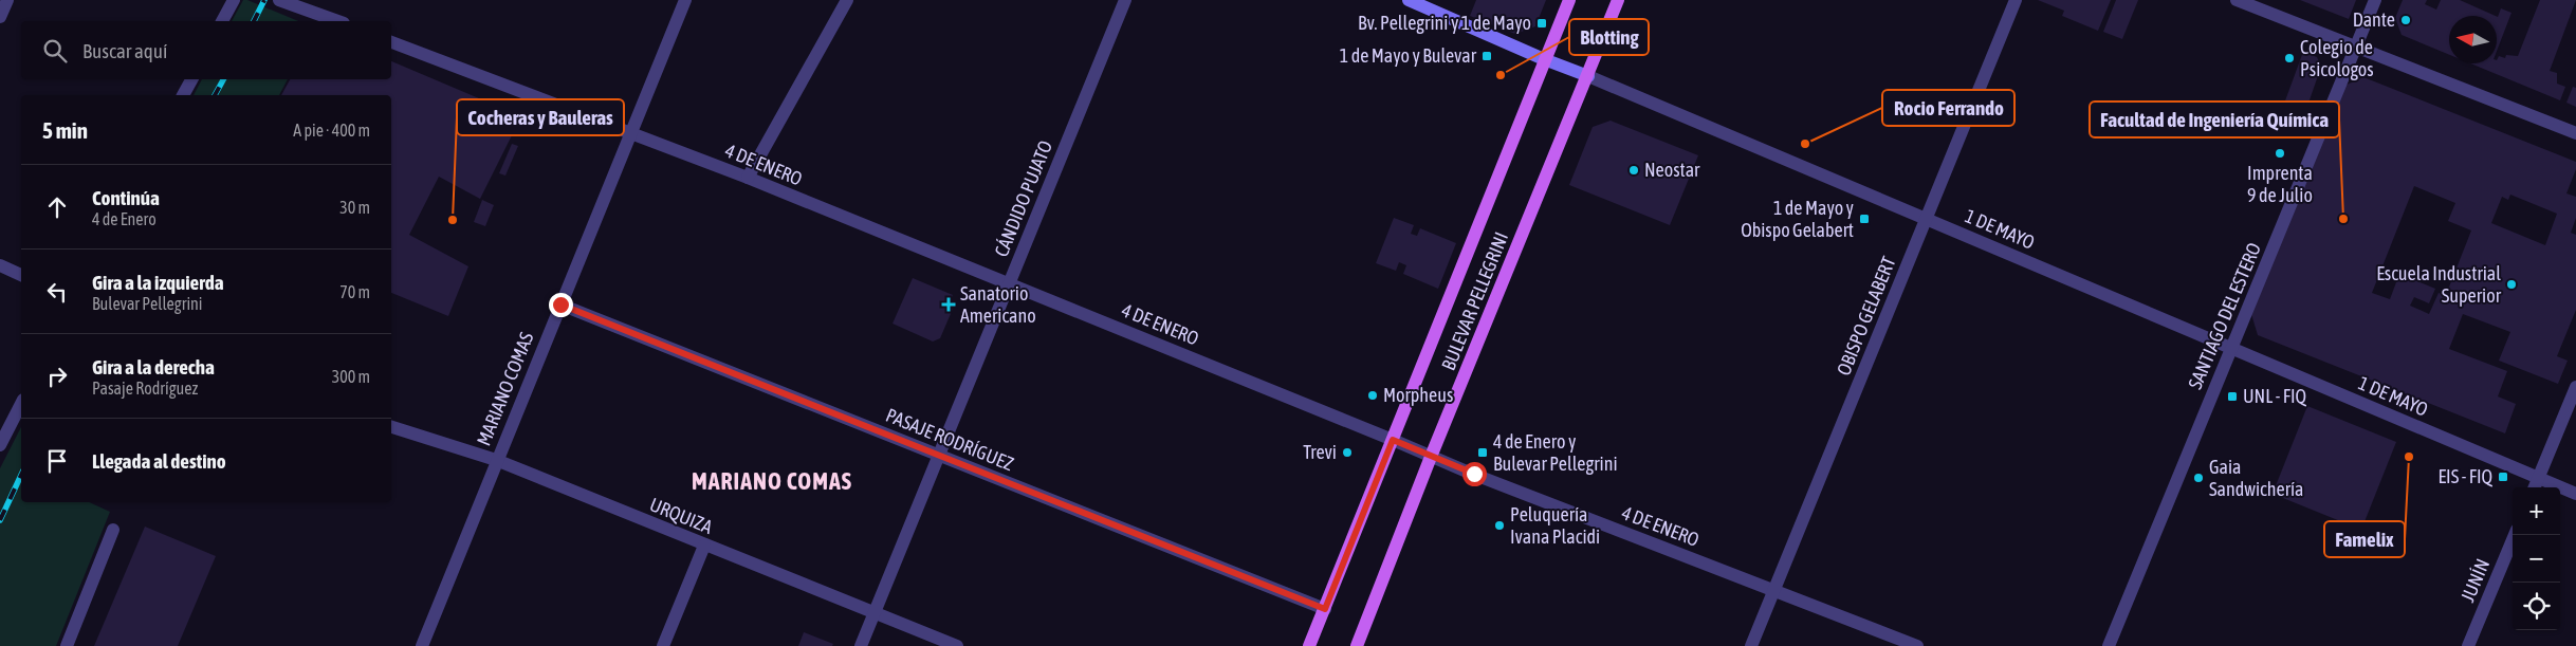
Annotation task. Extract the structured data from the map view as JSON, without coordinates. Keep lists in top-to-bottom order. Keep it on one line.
{"streets":{"main road":["1 DE MAYO","BULEVAR PELLEGRINI"],"street":["4 DE ENERO","CÁNDIDO PUJATO","OBISPO GELABERT","SANTIAGO DEL ESTERO","MARIANO COMAS","PASAJE RODRÍGUEZ","URQUIZA","JUNÍN"]},"crossings":[["4 DE ENERO","CÁNDIDO PUJATO"],["4 DE ENERO","BULEVAR PELLEGRINI"],["4 DE ENERO","OBISPO GELABERT"],["4 DE ENERO","MARIANO COMAS"],["CÁNDIDO PUJATO","PASAJE RODRÍGUEZ"],["CÁNDIDO PUJATO","URQUIZA"],["1 DE MAYO","BULEVAR PELLEGRINI"],["1 DE MAYO","OBISPO GELABERT"],["1 DE MAYO","SANTIAGO DEL ESTERO"],["BULEVAR PELLEGRINI","PASAJE RODRÍGUEZ"],["MARIANO COMAS","PASAJE RODRÍGUEZ"],["MARIANO COMAS","URQUIZA"]],"districts":["MARIANO COMAS"],"places":{"other":["Dante","Colegio de Psicologos","Blotting","Rocio Ferrando","Imprenta 9 de Julio","Neostar","Facultad de Ingeniería Química","Cocheras y Bauleras","Escuela Industrial Superior","Morpheus","Trevi","Famelix","Gaia Sandwichería","Peluquería Ivana Placidi"],"transit":["Bv. Pellegrini y 1 de Mayo","1 de Mayo y Bulevar","1 de Mayo y Obispo Gelabert","UNL - FIQ","4 de Enero y Bulevar Pellegrini","EIS - FIQ"],"health":["Sanatorio Americano"]},"north":"left","page":{"search":"Buscar aquí","heading":["5 min","A pie · 400 m"],"list":[["Continúa","4 de Enero","30 m"],["Gira a la izquierda","Bulevar Pellegrini","70 m"],["Gira a la derecha","Pasaje Rodríguez","300 m"],"Llegada al destino"],"map_buttons":["+","−"]}}
